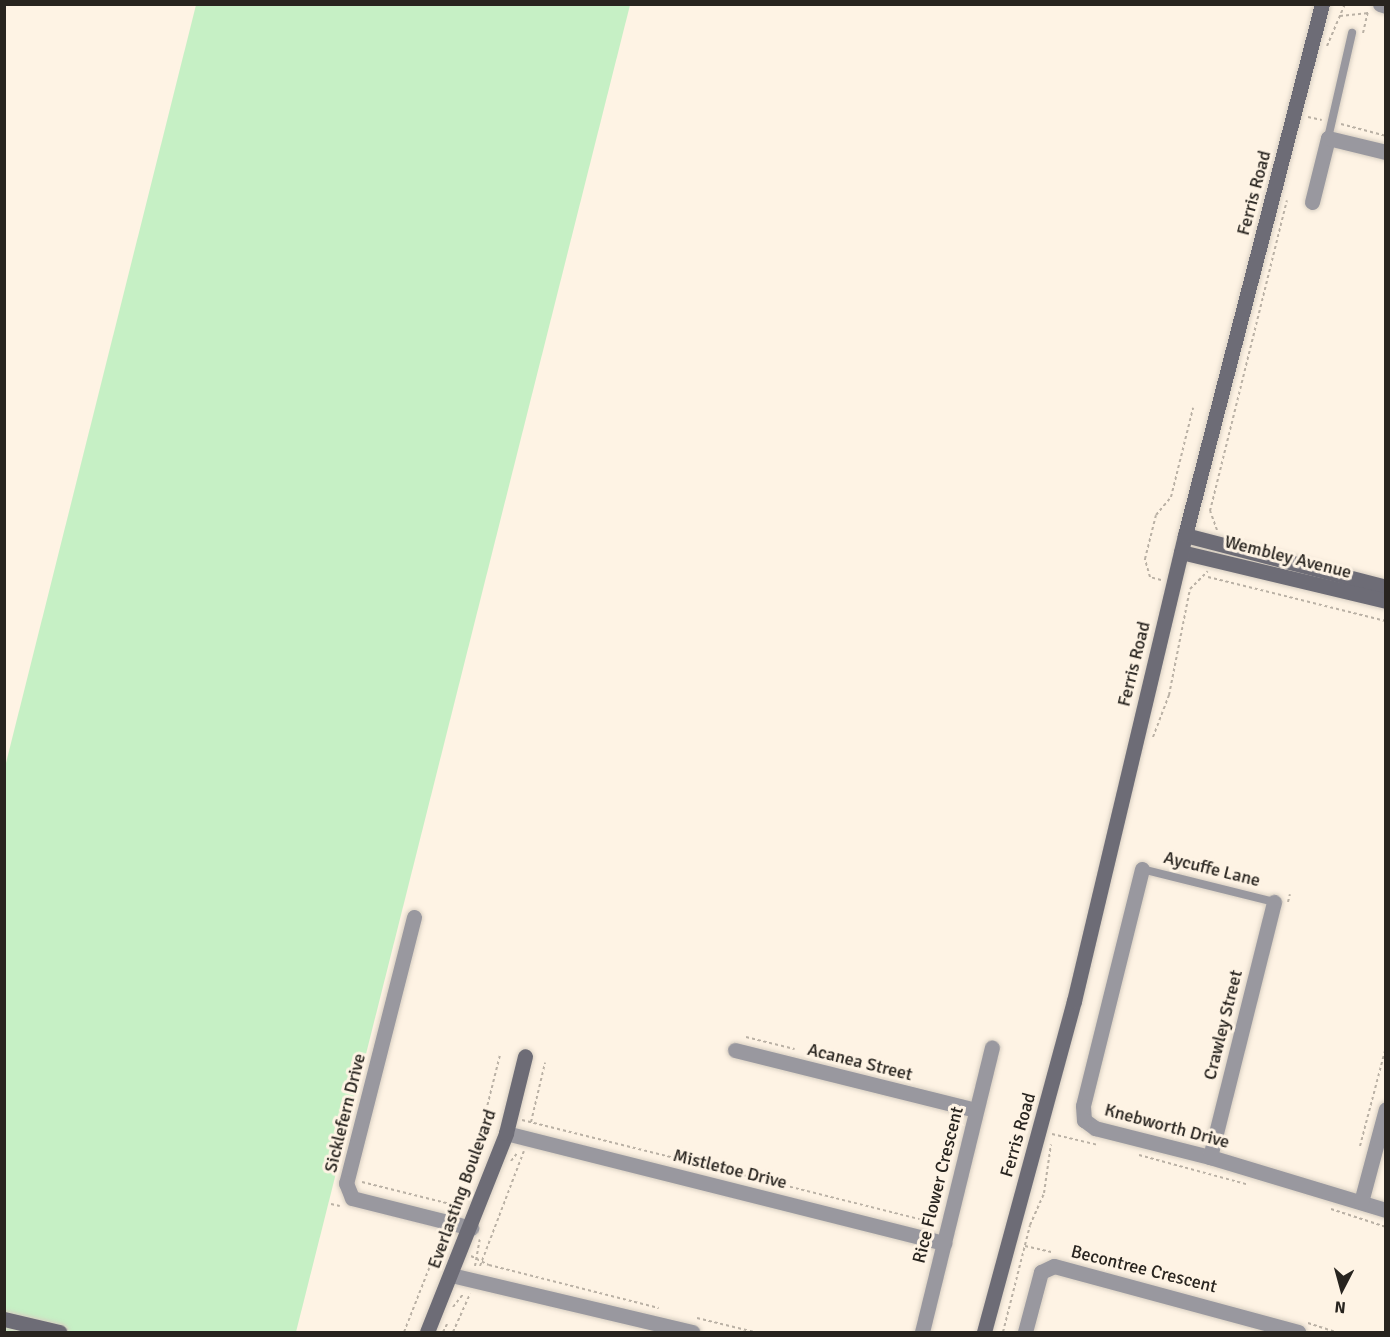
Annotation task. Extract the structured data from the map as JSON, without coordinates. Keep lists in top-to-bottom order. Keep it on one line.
{"streets":{"street":["Ferris Road","Wembley Avenue","Crawley Street","Acanea Street","Sicklefern Drive","Knebworth Drive","Mistletoe Drive","Rice Flower Crescent","Everlasting Boulevard","Becontree Crescent"],"lane":["Aycuffe Lane"]},"crossings":[["Ferris Road","Wembley Avenue"],["Aycuffe Lane","Crawley Street"],["Aycuffe Lane","Knebworth Drive"],["Crawley Street","Knebworth Drive"],["Acanea Street","Rice Flower Crescent"],["Sicklefern Drive","Everlasting Boulevard"],["Mistletoe Drive","Rice Flower Crescent"],["Mistletoe Drive","Everlasting Boulevard"]],"north":"bottom"}
